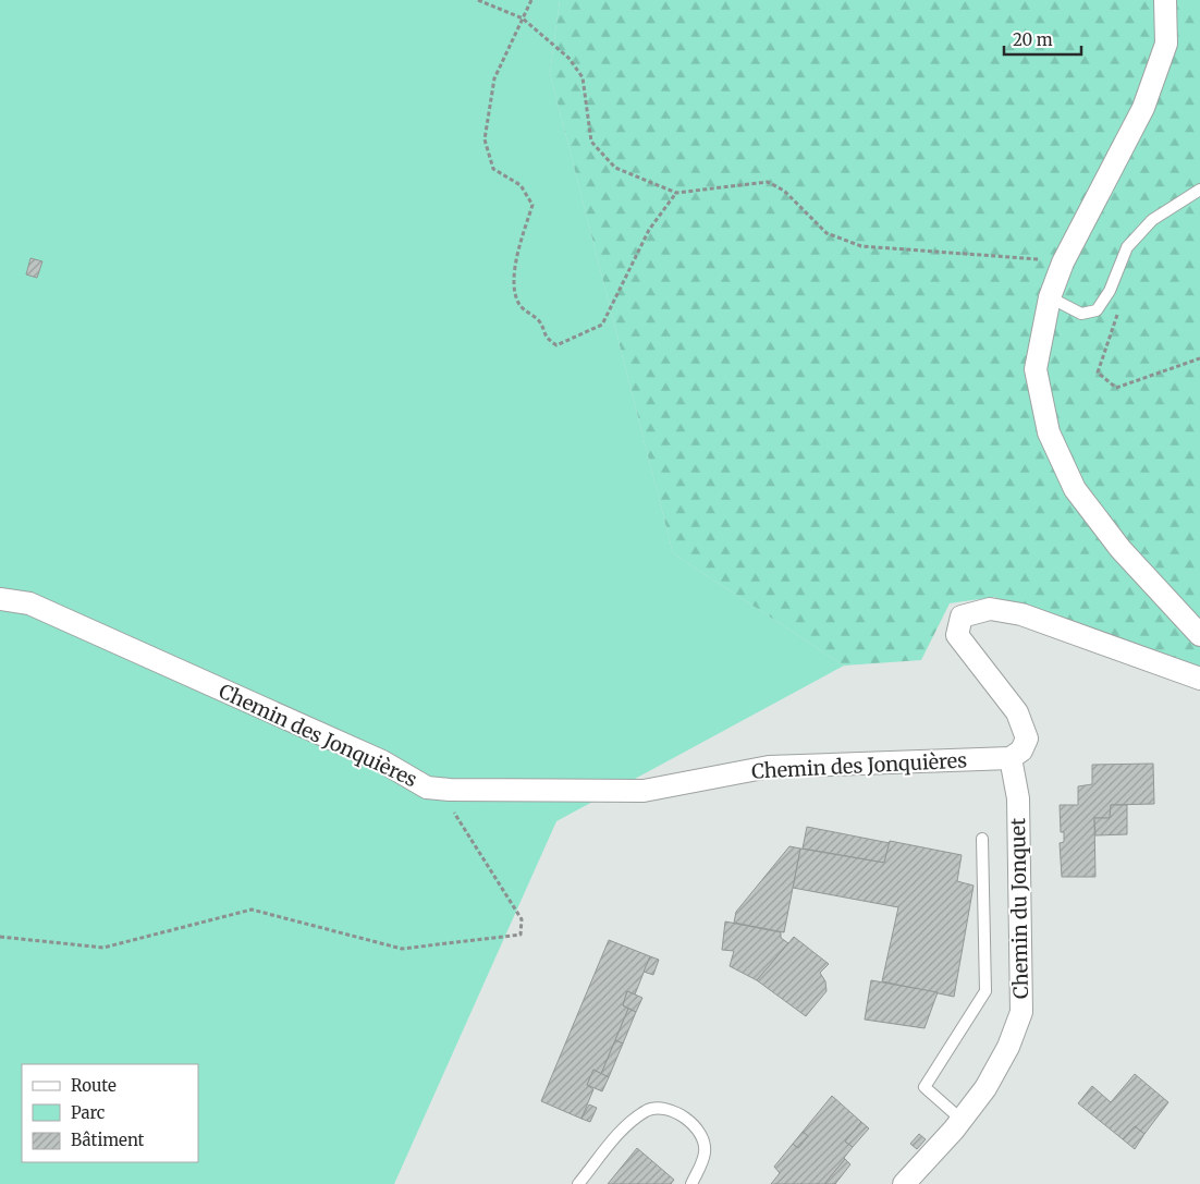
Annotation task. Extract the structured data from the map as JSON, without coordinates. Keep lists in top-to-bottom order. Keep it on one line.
{"streets":{"street":["Chemin des Jonquières","Chemin du Jonquet"]},"crossings":[["Chemin des Jonquières","Chemin du Jonquet"]],"legend":["Route","Parc","Bâtiment"],"scale_bar":"20 m"}
